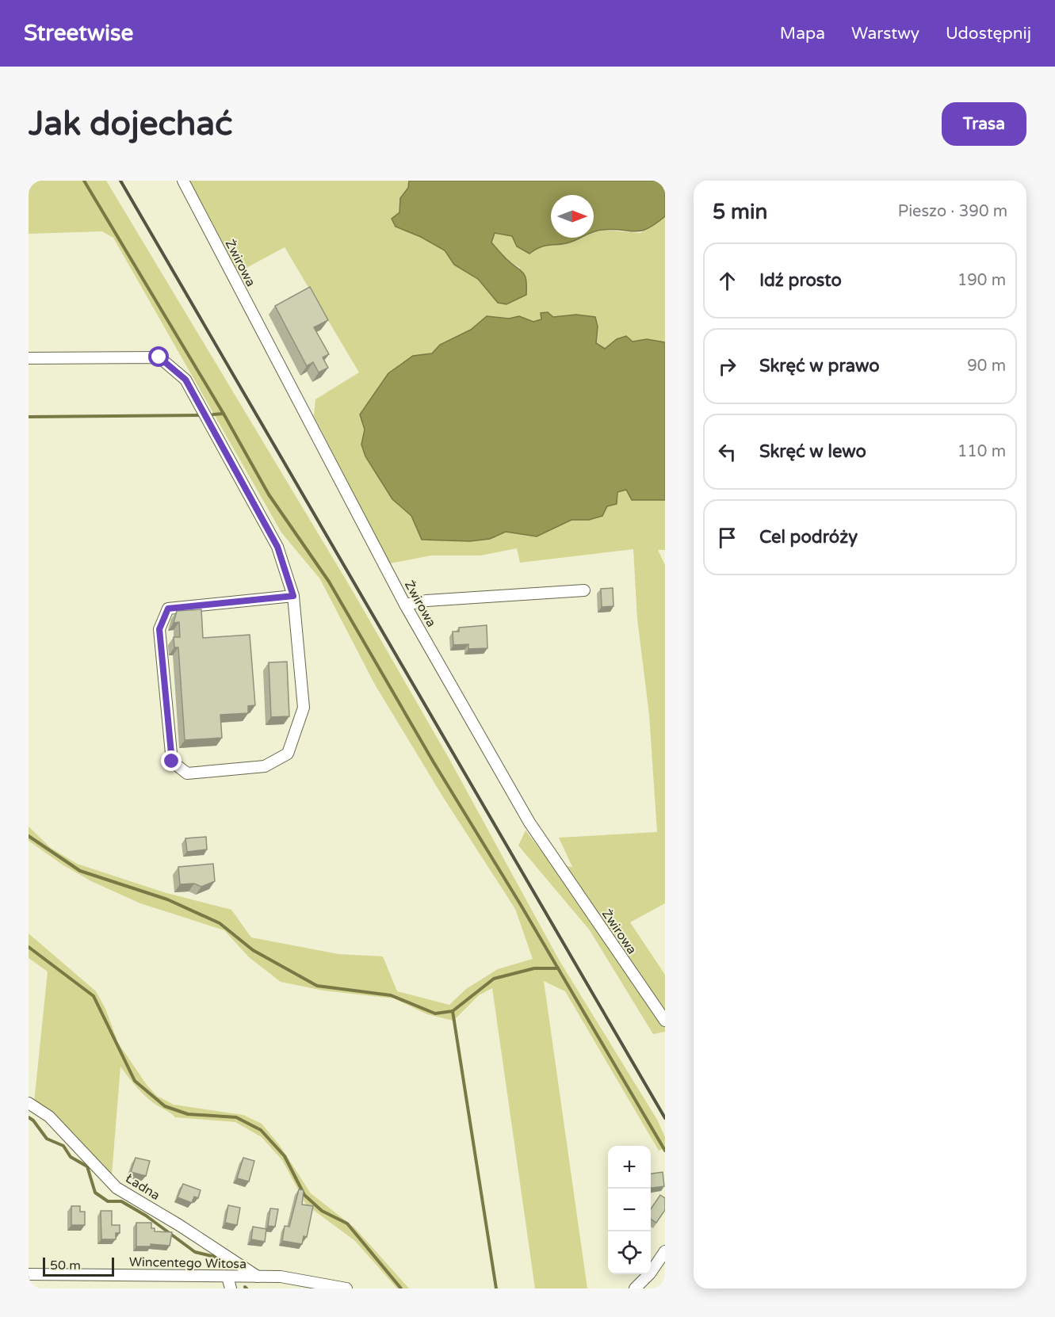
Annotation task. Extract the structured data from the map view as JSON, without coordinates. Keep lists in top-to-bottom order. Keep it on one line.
{"streets":{"street":["Żwirowa","Ładna","Wincentego Witosa"]},"crossings":[["Ładna","Wincentego Witosa"]],"scale_bar":"50 m","north":"right","page":{"header":"Streetwise","nav":["Mapa","Warstwy","Udostępnij"],"buttons":"Trasa","title":"Jak dojechać","heading":["5 min","Pieszo · 390 m"],"list":[["Idź prosto","190 m"],["Skręć w prawo","90 m"],["Skręć w lewo","110 m"],"Cel podróży"],"map_buttons":["+","−"],"scale":"50 m"}}
